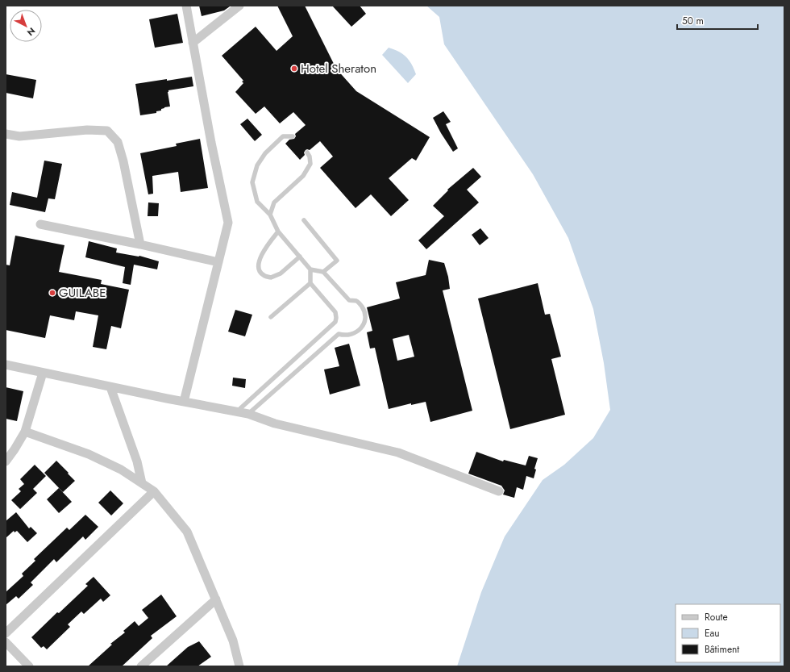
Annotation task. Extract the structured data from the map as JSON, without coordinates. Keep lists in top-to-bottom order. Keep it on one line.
{"places":["Hotel Sheraton","GUILABE"],"legend":["Route","Eau","Bâtiment"],"scale_bar":"50 m","north":"bottom right"}
